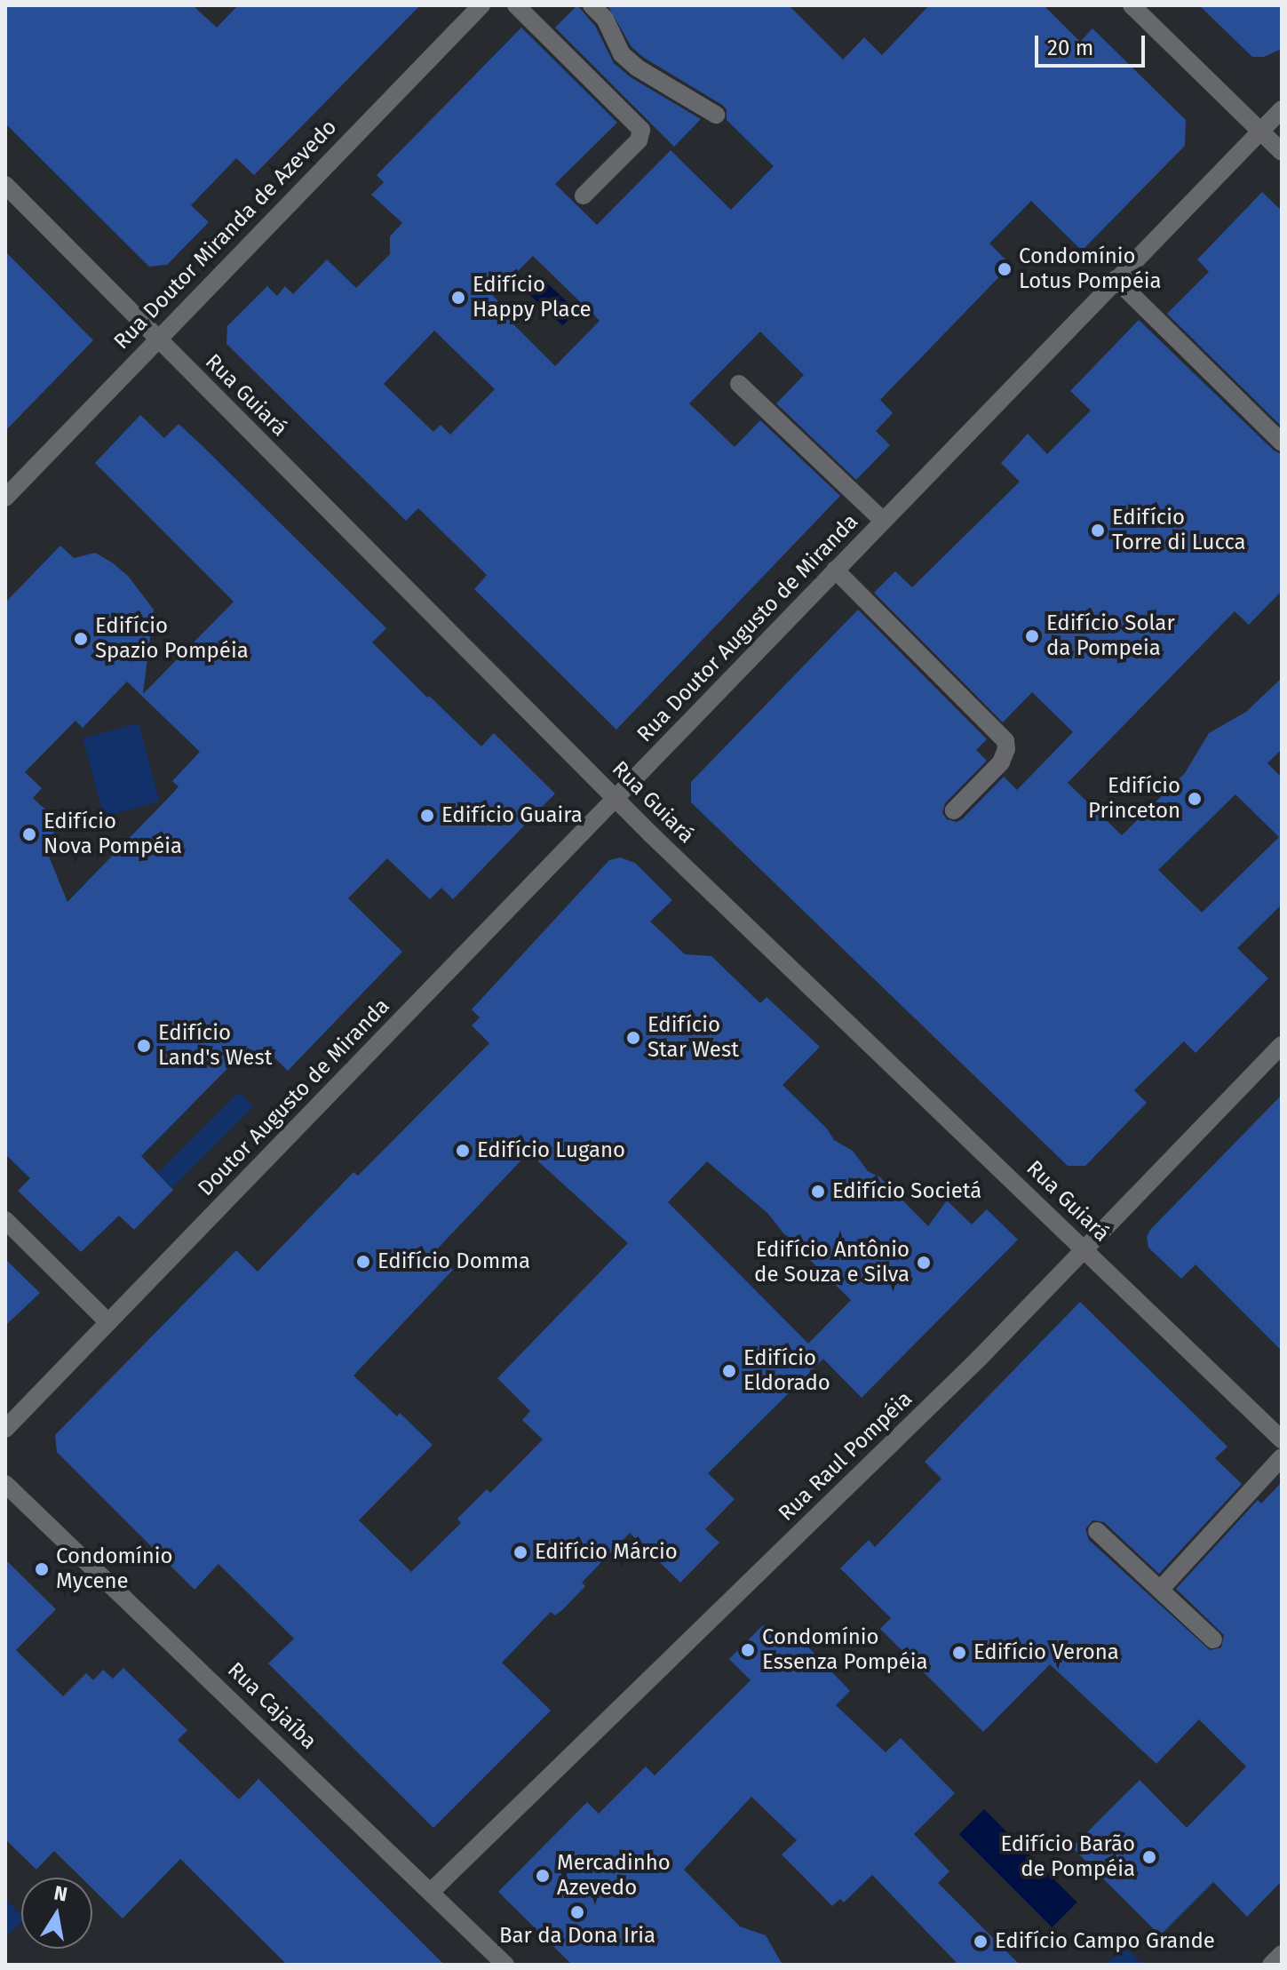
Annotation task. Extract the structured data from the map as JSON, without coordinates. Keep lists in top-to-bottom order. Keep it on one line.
{"streets":{"street":["Rua Doutor Miranda de Azevedo","Rua Guiará","Rua Doutor Augusto de Miranda","Doutor Augusto de Miranda","Rua Raul Pompéia","Rua Cajaíba"]},"crossings":[["Rua Doutor Miranda de Azevedo","Rua Guiará"],["Rua Guiará","Rua Doutor Augusto de Miranda"],["Rua Guiará","Doutor Augusto de Miranda"],["Rua Guiará","Rua Raul Pompéia"],["Rua Doutor Augusto de Miranda","Doutor Augusto de Miranda"],["Rua Raul Pompéia","Rua Cajaíba"]],"places":["Condomínio Lotus Pompéia","Edifício Happy Place","Edifício Torre di Lucca","Edifício Solar da Pompeia","Edifício Spazio Pompéia","Edifício Princeton","Edifício Guaira","Edifício Nova Pompéia","Edifício Star West","Edifício Land's West","Edifício Lugano","Edifício Societá","Edifício Domma","Edifício Antônio de Souza e Silva","Edifício Eldorado","Edifício Márcio","Condomínio Mycene","Condomínio Essenza Pompéia","Edifício Verona","Edifício Barão de Pompéia","Mercadinho Azevedo","Bar da Dona Iria","Edifício Campo Grande"],"scale_bar":"20 m","north":"top"}
